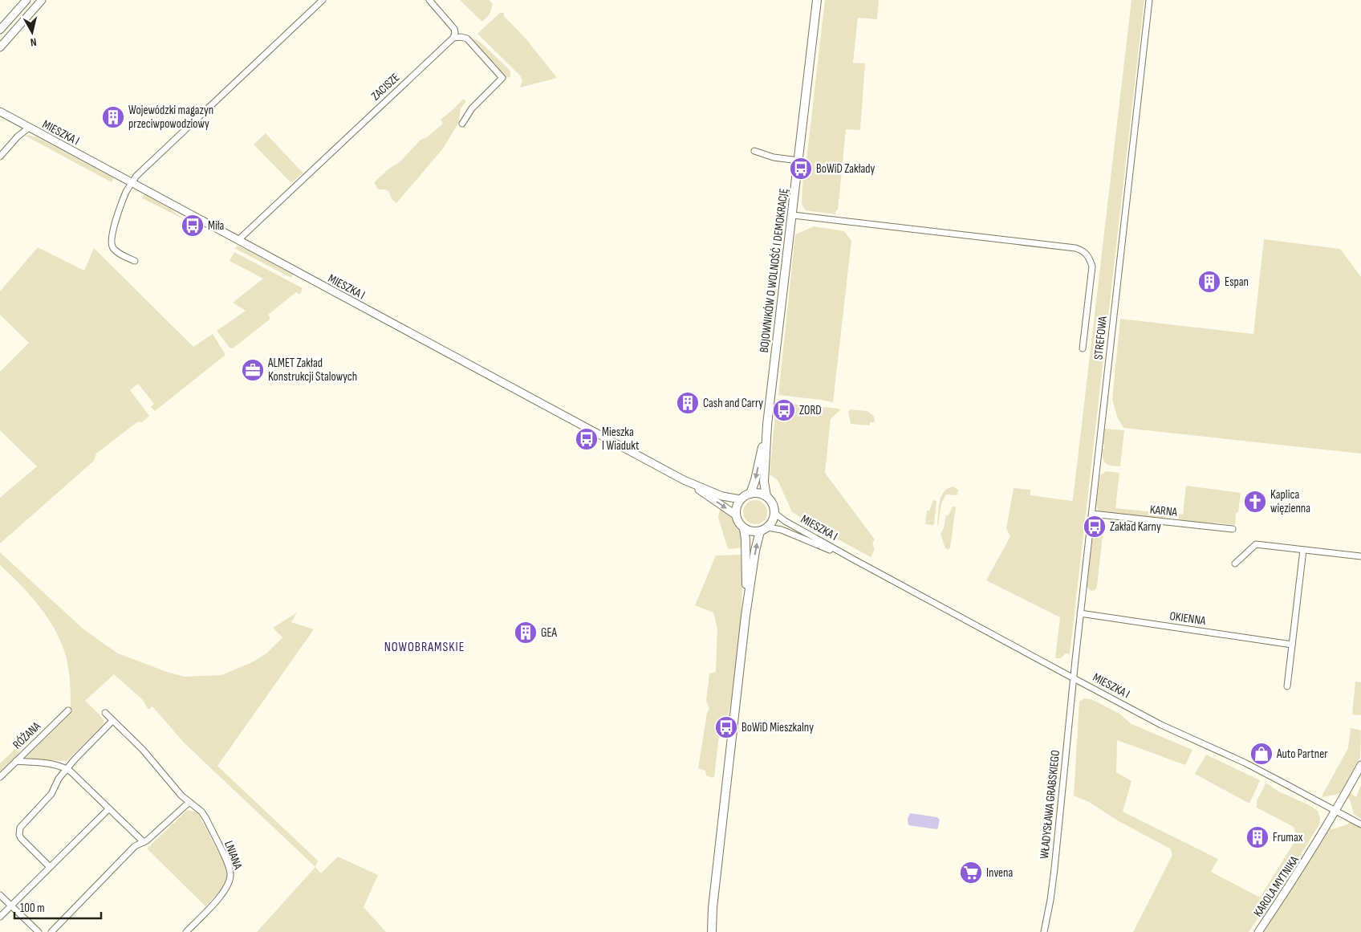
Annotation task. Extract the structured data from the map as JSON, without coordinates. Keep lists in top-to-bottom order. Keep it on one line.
{"streets":{"main road":["BOJOWNIKÓW O WOLNOŚĆ I DEMOKRACJĘ"],"street":["ZACISZE","MIESZKA I","STREFOWA","KARNA","OKIENNA","RÓŻANA","WŁADYSŁAWA GRABSKIEGO","LNIANA","KAROLA MYTNIKA"]},"crossings":[["ZACISZE","MIESZKA I"],["MIESZKA I","BOJOWNIKÓW O WOLNOŚĆ I DEMOKRACJĘ"],["MIESZKA I","STREFOWA"],["MIESZKA I","WŁADYSŁAWA GRABSKIEGO"],["MIESZKA I","KAROLA MYTNIKA"],["STREFOWA","KARNA"],["STREFOWA","OKIENNA"],["STREFOWA","WŁADYSŁAWA GRABSKIEGO"]],"districts":["NOWOBRAMSKIE"],"places":{"building":["Wojewódzki magazyn przeciwpowodziowy","Espan","Cash and Carry","GEA","Frumax"],"bus stop":["BoWiD Zakłady","Miła","ZORD","Mieszka I Wiadukt","Zakład Karny","BoWiD Mieszkalny"],"office":["ALMET Zakład Konstrukcji Stalowych"],"church":["Kaplica więzienna"],"shop":["Auto Partner"],"supermarket":["Invena"]},"scale_bar":"100 m","north":"bottom"}
